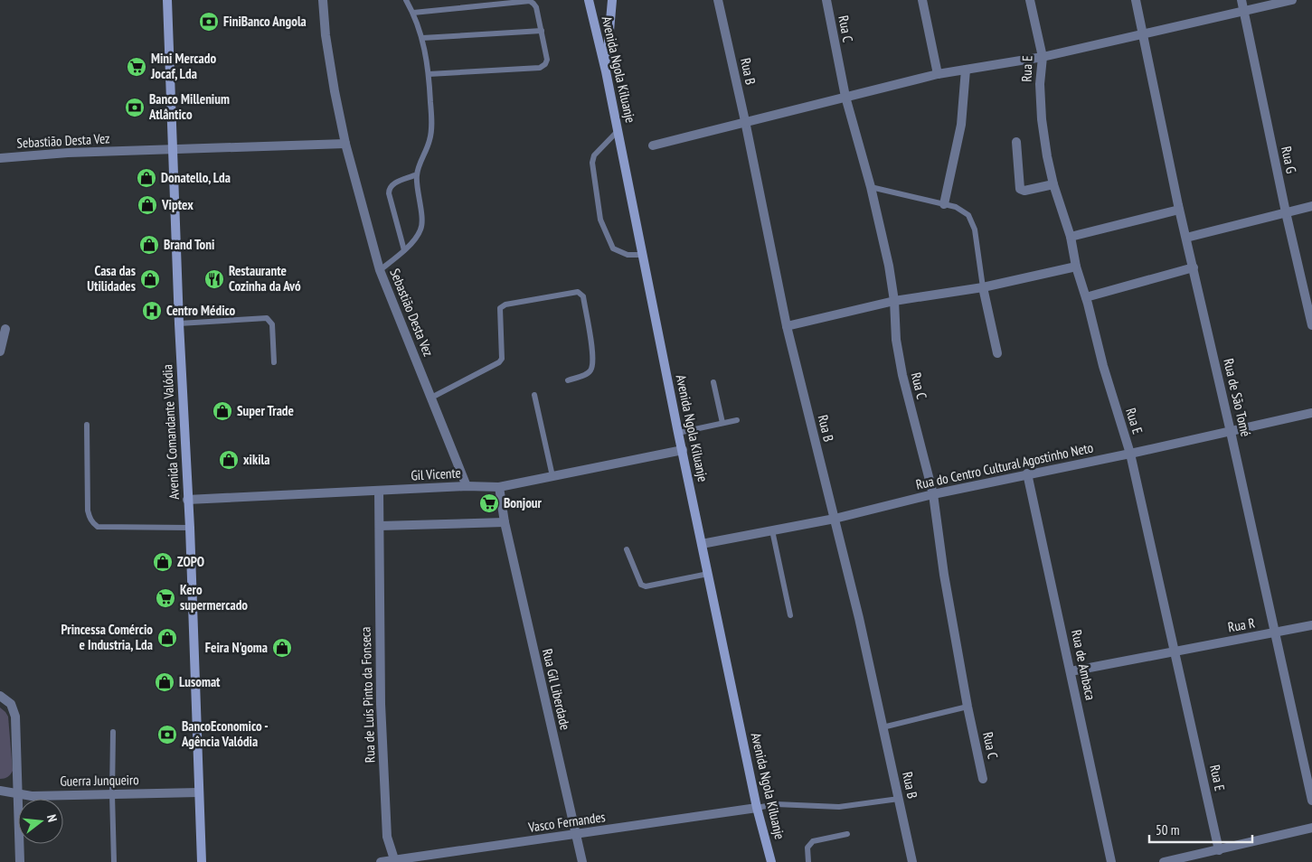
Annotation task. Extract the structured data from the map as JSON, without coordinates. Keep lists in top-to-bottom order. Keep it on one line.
{"streets":{"main road":["Avenida Ngola Kiluanje","Avenida Comandante Valódia"],"street":["Rua C","Rua E","Rua B","Sebastião Desta Vez","Rua G","Rua de São Tomé","Rua do Centro Cultural Agostinho Neto","Gil Vicente","Rua R","Rua de Ambaca","Rua Gil Liberdade","Rua de Luís Pinto da Fonseca","Guerra Junqueiro","Vasco Fernandes"]},"crossings":[["Rua C","Rua do Centro Cultural Agostinho Neto"],["Rua E","Rua do Centro Cultural Agostinho Neto"],["Rua E","Rua R"],["Avenida Ngola Kiluanje","Rua do Centro Cultural Agostinho Neto"],["Avenida Ngola Kiluanje","Gil Vicente"],["Avenida Ngola Kiluanje","Vasco Fernandes"],["Rua B","Rua do Centro Cultural Agostinho Neto"],["Sebastião Desta Vez","Avenida Comandante Valódia"],["Sebastião Desta Vez","Gil Vicente"],["Rua de São Tomé","Rua do Centro Cultural Agostinho Neto"],["Rua de São Tomé","Rua R"],["Avenida Comandante Valódia","Gil Vicente"],["Avenida Comandante Valódia","Guerra Junqueiro"],["Rua do Centro Cultural Agostinho Neto","Rua de Ambaca"],["Gil Vicente","Rua Gil Liberdade"],["Gil Vicente","Rua de Luís Pinto da Fonseca"],["Rua R","Rua de Ambaca"],["Rua Gil Liberdade","Vasco Fernandes"],["Rua de Luís Pinto da Fonseca","Vasco Fernandes"]],"places":{"bank":["FiniBanco Angola","Banco Millenium Atlântico","BancoEconomico - Agência Valódia"],"supermarket":["Mini Mercado Jocaf, Lda","Bonjour","Kero supermercado"],"shop":["Donatello, Lda","Viptex","Brand Toni","Casa das Utilidades","Super Trade","xikila","ZOPO","Princessa Comércio e Industria, Lda","Feira N'goma","Lusomat"],"restaurant":["Restaurante Cozinha da Avó"],"hospital":["Centro Médico"]},"scale_bar":"50 m","north":"right"}
